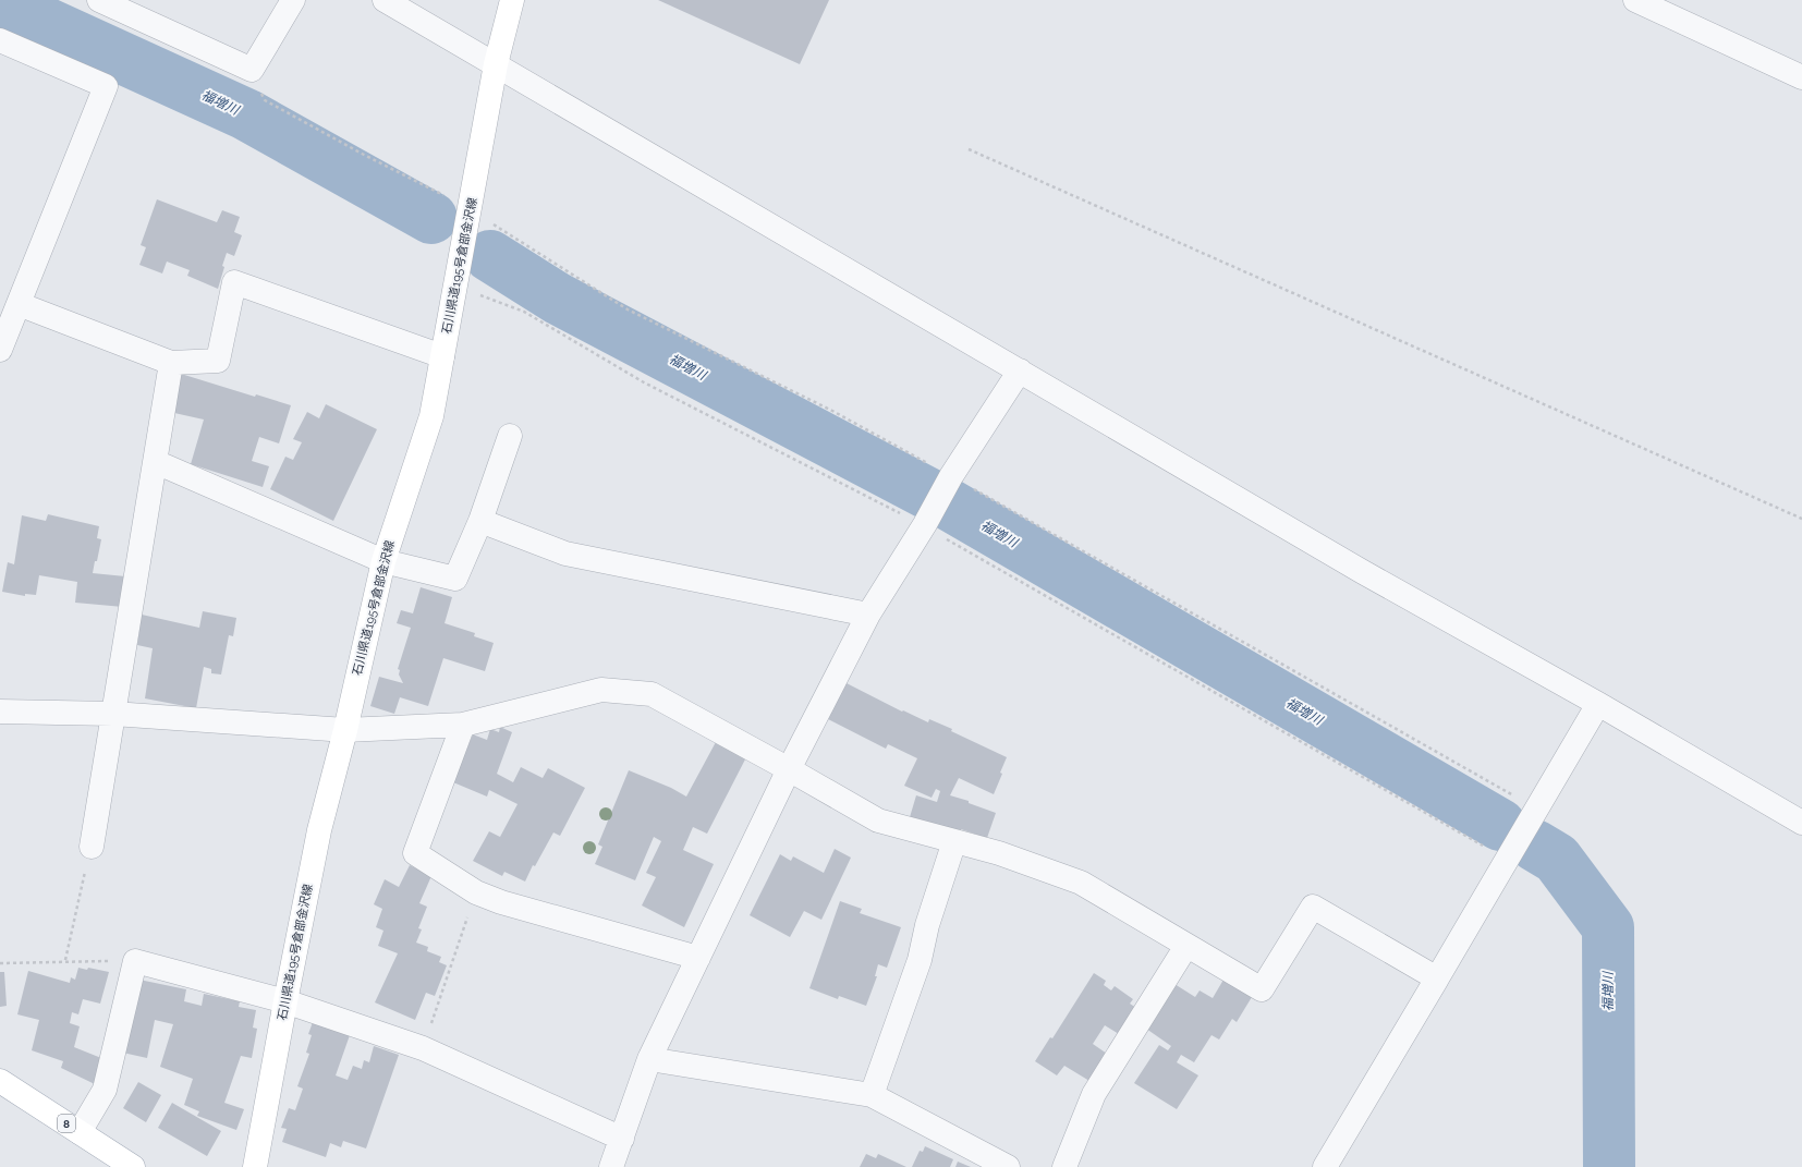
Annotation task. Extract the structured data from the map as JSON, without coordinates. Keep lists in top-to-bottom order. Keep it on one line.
{"streets":{"main road":["石川県道195号倉部金沢線","8"]},"water":["福増川"]}
